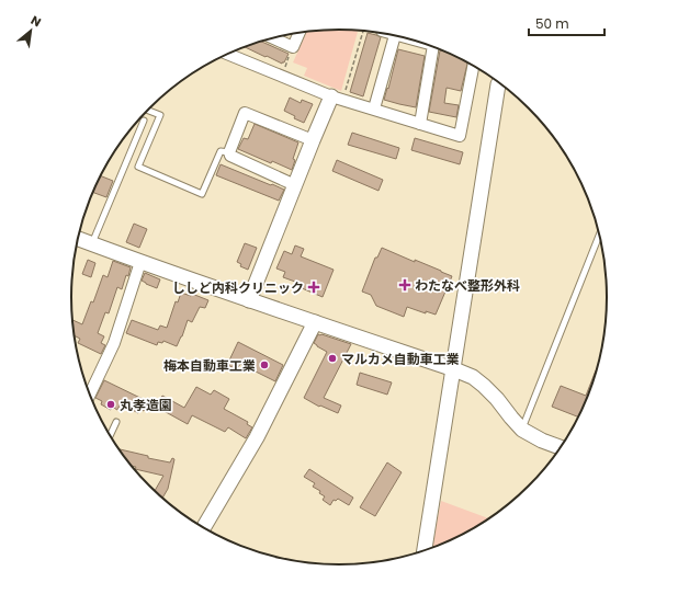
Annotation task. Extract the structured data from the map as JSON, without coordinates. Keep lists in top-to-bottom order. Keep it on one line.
{"places":{"health":["わたなべ整形外科","ししど内科クリニック"],"other":["マルカメ自動車工業","梅本自動車工業","丸孝造園"]},"scale_bar":"50 m","north":"top right"}
